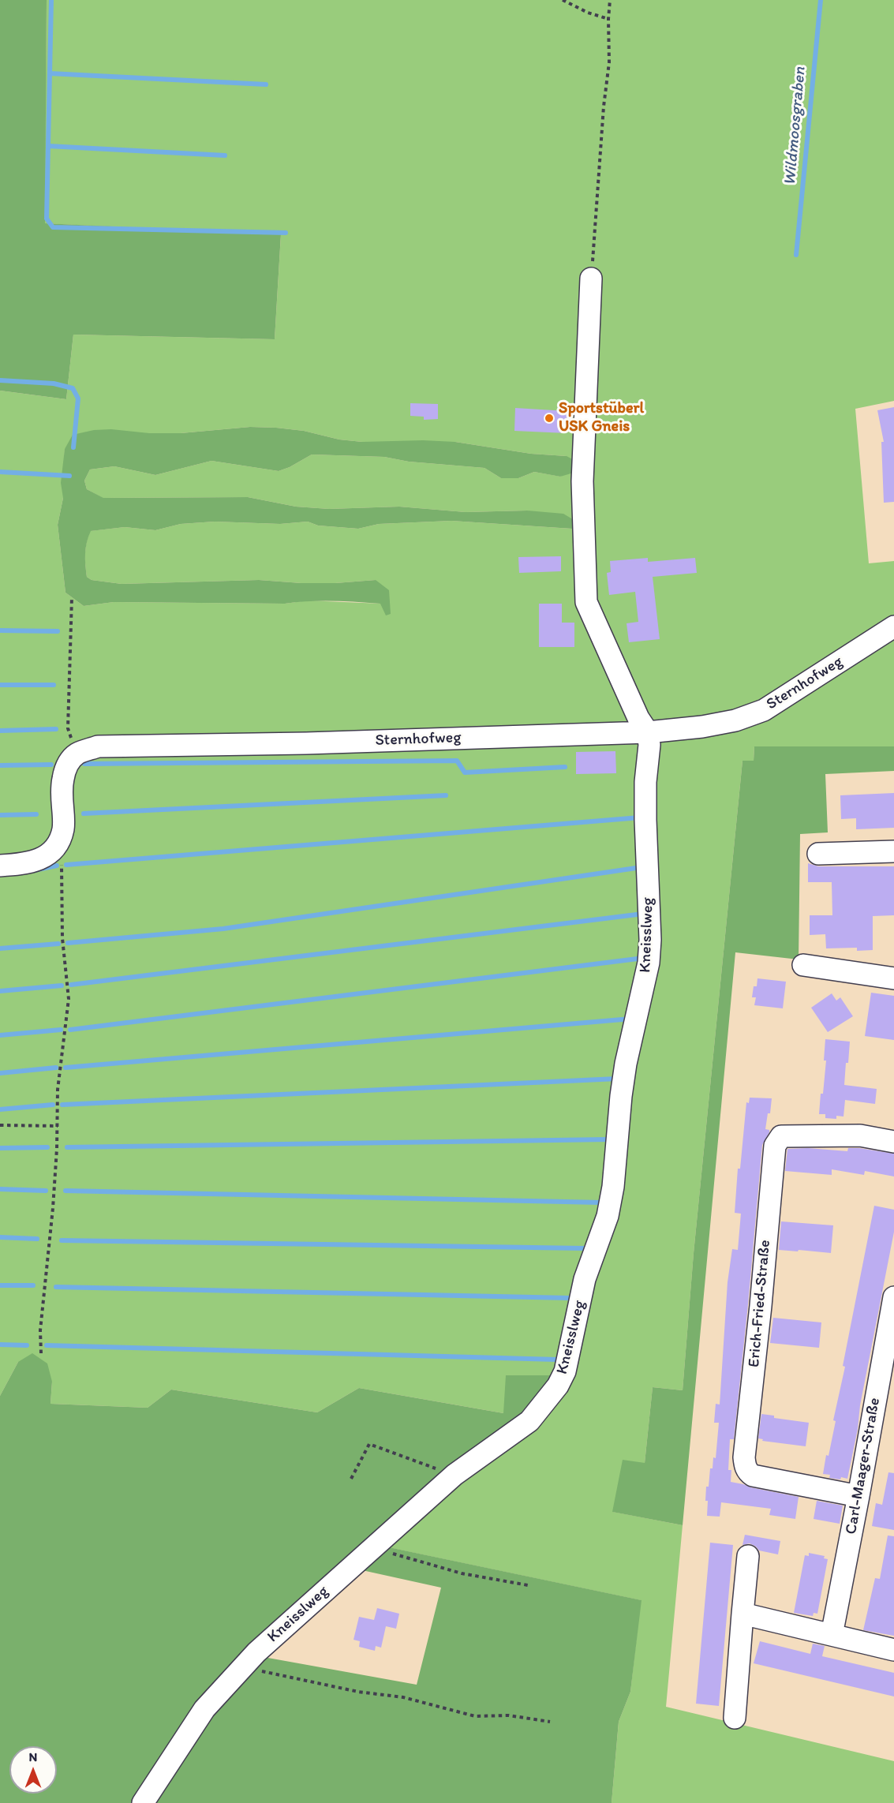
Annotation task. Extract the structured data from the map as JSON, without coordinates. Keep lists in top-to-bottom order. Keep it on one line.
{"streets":{"street":["Sternhofweg","Kneisslweg","Erich-Fried-Straße","Carl-Maager-Straße"]},"crossings":[["Sternhofweg","Kneisslweg"],["Erich-Fried-Straße","Carl-Maager-Straße"]],"water":["Wildmoosgraben"],"places":["Sportstüberl USK Gneis"],"north":"top"}
